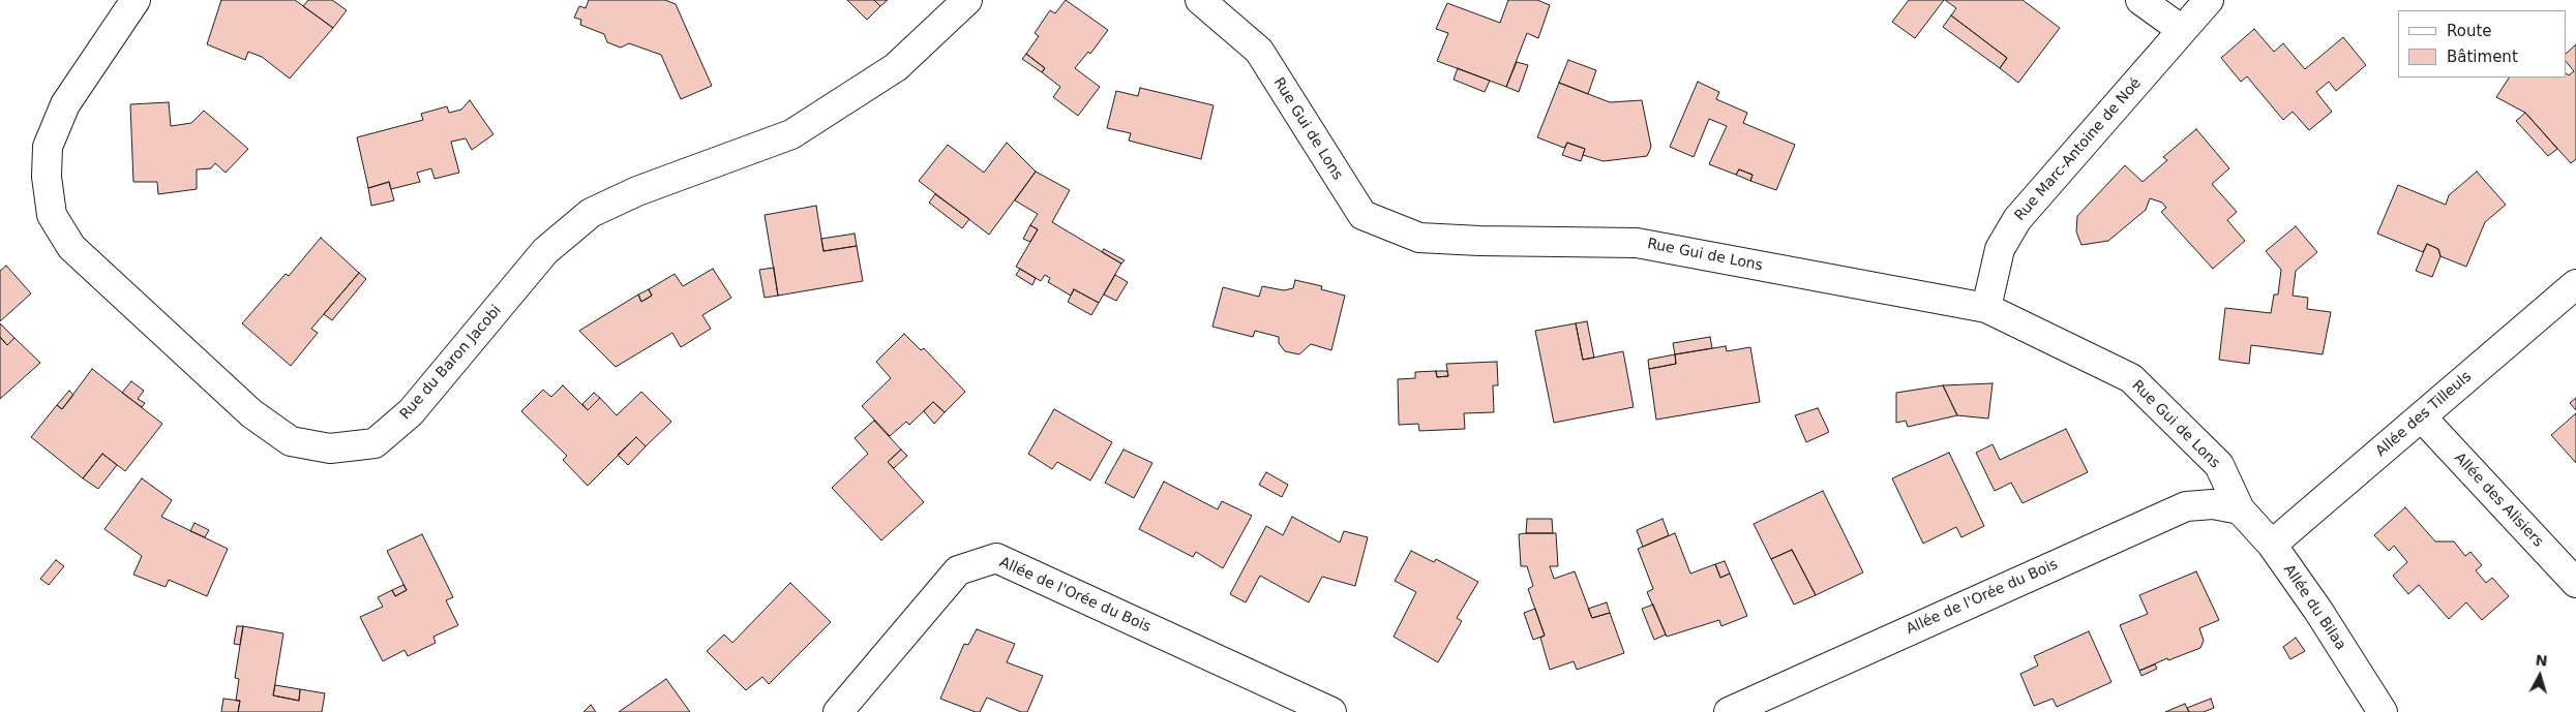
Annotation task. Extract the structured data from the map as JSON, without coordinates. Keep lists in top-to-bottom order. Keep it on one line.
{"streets":{"street":["Rue Gui de Lons","Rue Marc-Antoine de Noé","Rue du Baron Jacobi","Allée des Tilleuls","Allée des Alisiers","Allée de l'Orée du Bois","Allée du Bilaa"]},"crossings":[["Rue Gui de Lons","Rue Marc-Antoine de Noé"],["Rue Gui de Lons","Allée de l'Orée du Bois"],["Rue Gui de Lons","Allée du Bilaa"],["Allée des Tilleuls","Allée des Alisiers"],["Allée des Tilleuls","Allée du Bilaa"],["Allée de l'Orée du Bois","Allée du Bilaa"]],"legend":["Route","Bâtiment"],"north":"top"}
